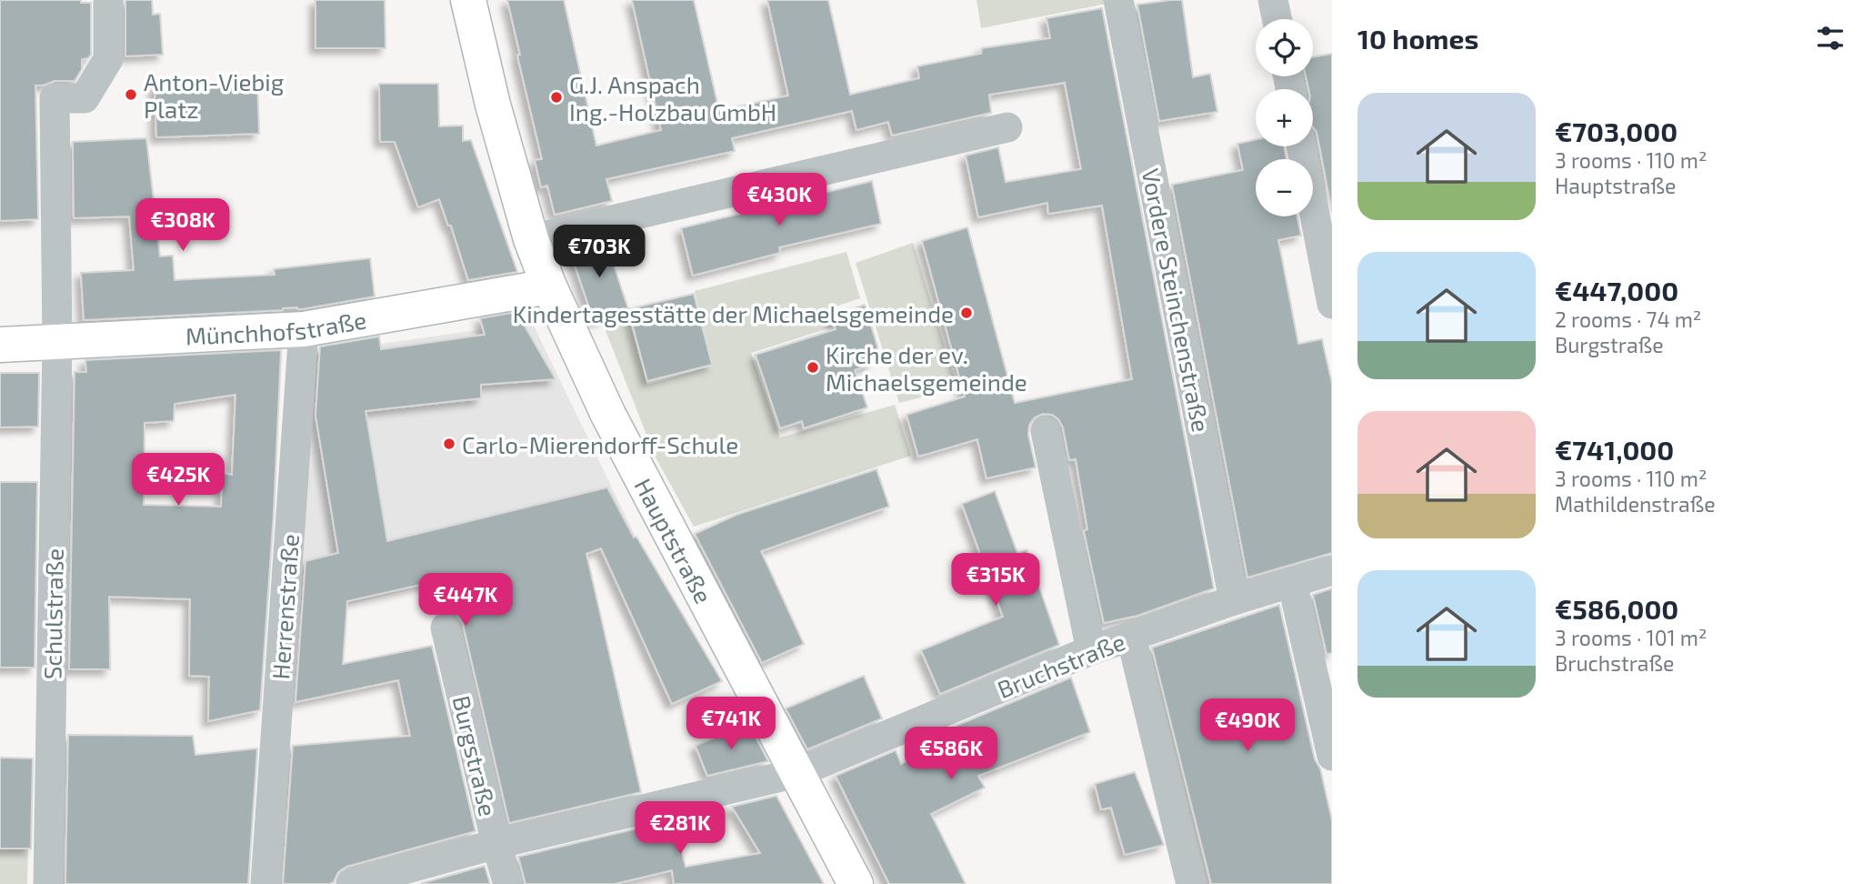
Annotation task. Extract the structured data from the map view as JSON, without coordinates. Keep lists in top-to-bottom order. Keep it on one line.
{"streets":{"street":["Vordere Steinchenstraße","Münchhofstraße","Hauptstraße","Herrenstraße","Schulstraße","Bruchstraße","Burgstraße"]},"crossings":[["Vordere Steinchenstraße","Bruchstraße"],["Münchhofstraße","Hauptstraße"],["Münchhofstraße","Herrenstraße"],["Münchhofstraße","Schulstraße"],["Hauptstraße","Bruchstraße"],["Bruchstraße","Burgstraße"]],"places":["Anton-Viebig Platz","G.J. Anspach Ing.-Holzbau GmbH","Kindertagesstätte der Michaelsgemeinde","Kirche der ev. Michaelsgemeinde","Carlo-Mierendorff-Schule"],"page":{"heading":"10 homes","map_buttons":["+","−"],"list":[{"name":"€703,000","note":"3 rooms · 110 m² · Hauptstraße"},{"name":"€447,000","note":"2 rooms · 74 m² · Burgstraße"},{"name":"€741,000","note":"3 rooms · 110 m² · Mathildenstraße"},{"name":"€586,000","note":"3 rooms · 101 m² · Bruchstraße"}],"price":["€430K","€308K","€703K","€425K","€315K","€447K","€741K","€490K","€586K","€281K"]}}
